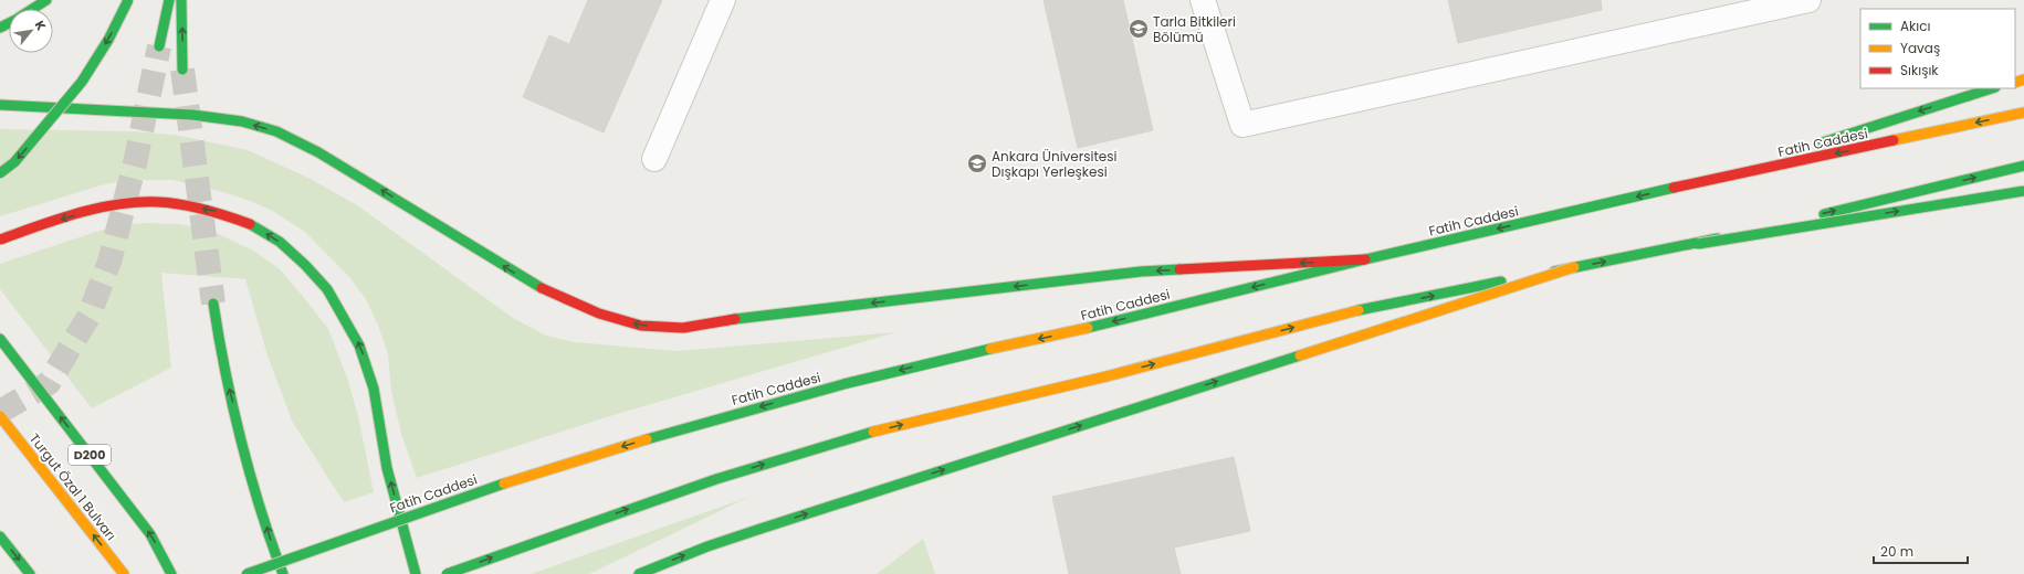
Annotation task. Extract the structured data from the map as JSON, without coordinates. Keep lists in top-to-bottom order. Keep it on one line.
{"streets":{"main road":["Fatih Caddesi","D200","Turgut Özal 1 Bulvarı"]},"places":{"school or university":["Tarla Bitkileri Bölümü","Ankara Üniversitesi Dışkapı Yerleşkesi"]},"legend":["Akıcı","Yavaş","Sıkışık"],"scale_bar":"20 m","north":"top right"}
